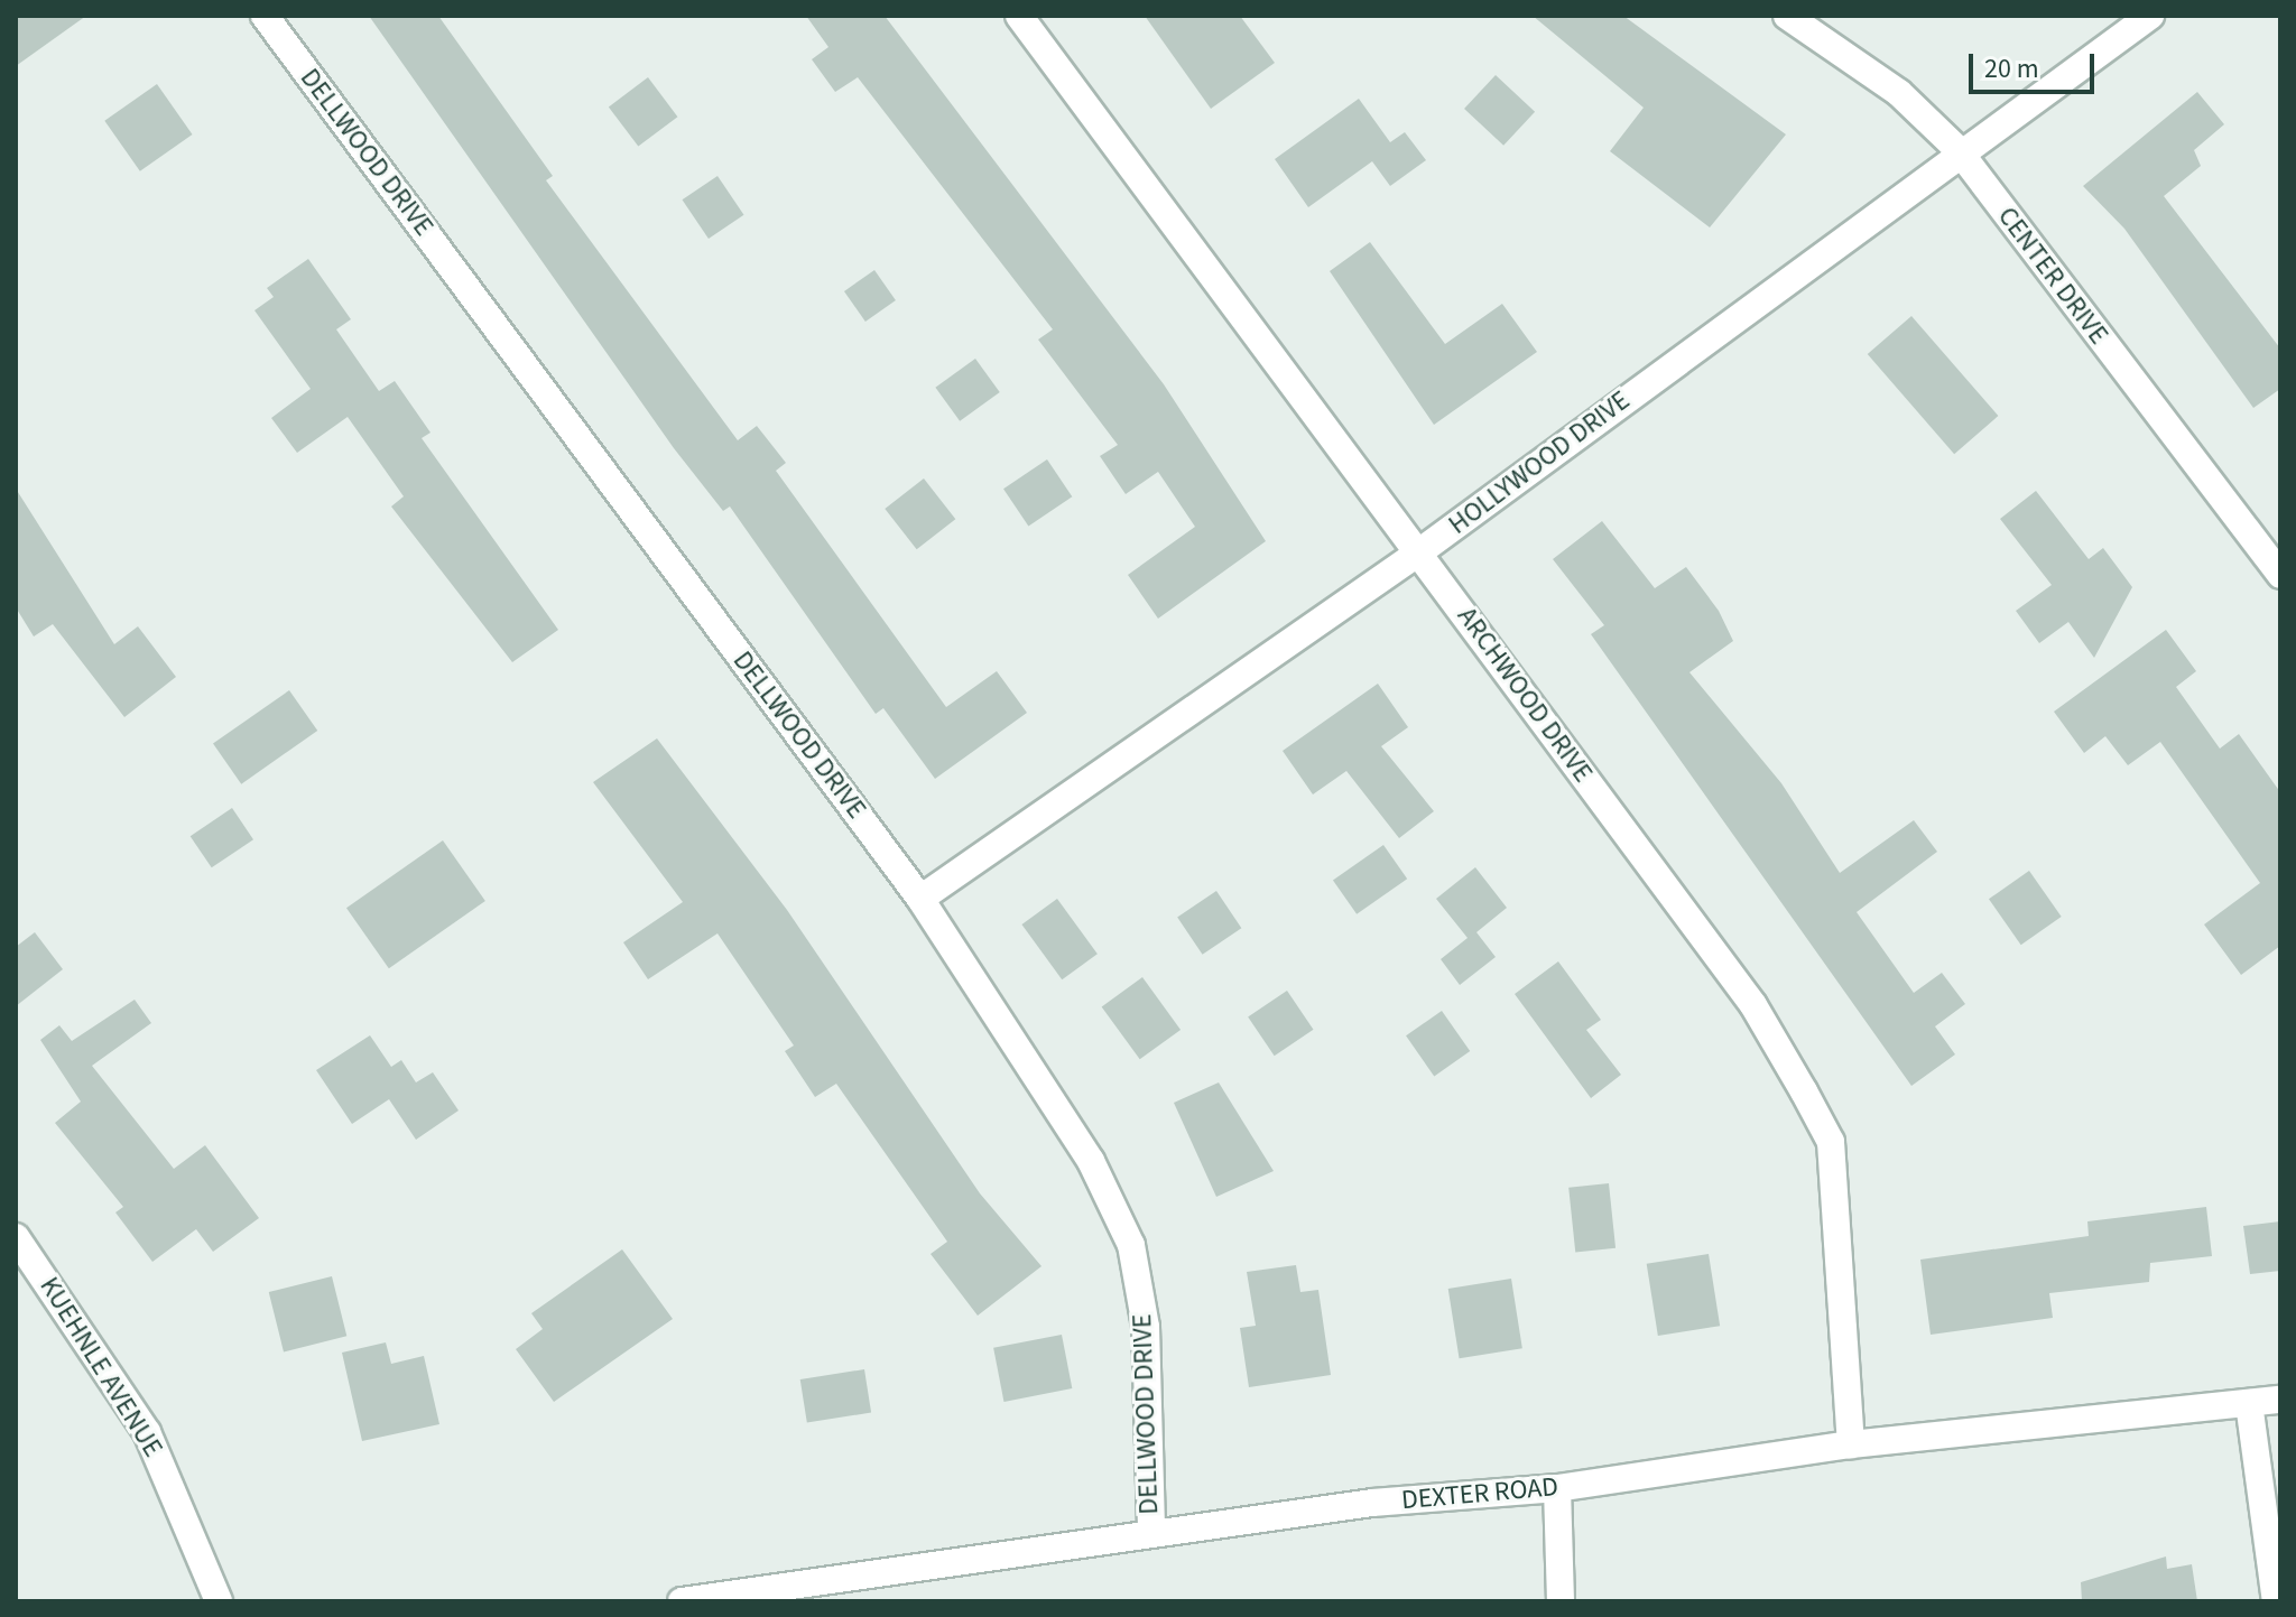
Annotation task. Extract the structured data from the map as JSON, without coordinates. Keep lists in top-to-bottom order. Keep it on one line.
{"streets":{"street":["DELLWOOD DRIVE","CENTER DRIVE","HOLLYWOOD DRIVE","ARCHWOOD DRIVE","KUEHNLE AVENUE","DEXTER ROAD"]},"crossings":[["DELLWOOD DRIVE","HOLLYWOOD DRIVE"],["DELLWOOD DRIVE","DEXTER ROAD"],["CENTER DRIVE","HOLLYWOOD DRIVE"],["HOLLYWOOD DRIVE","ARCHWOOD DRIVE"],["ARCHWOOD DRIVE","DEXTER ROAD"]],"scale_bar":"20 m"}
